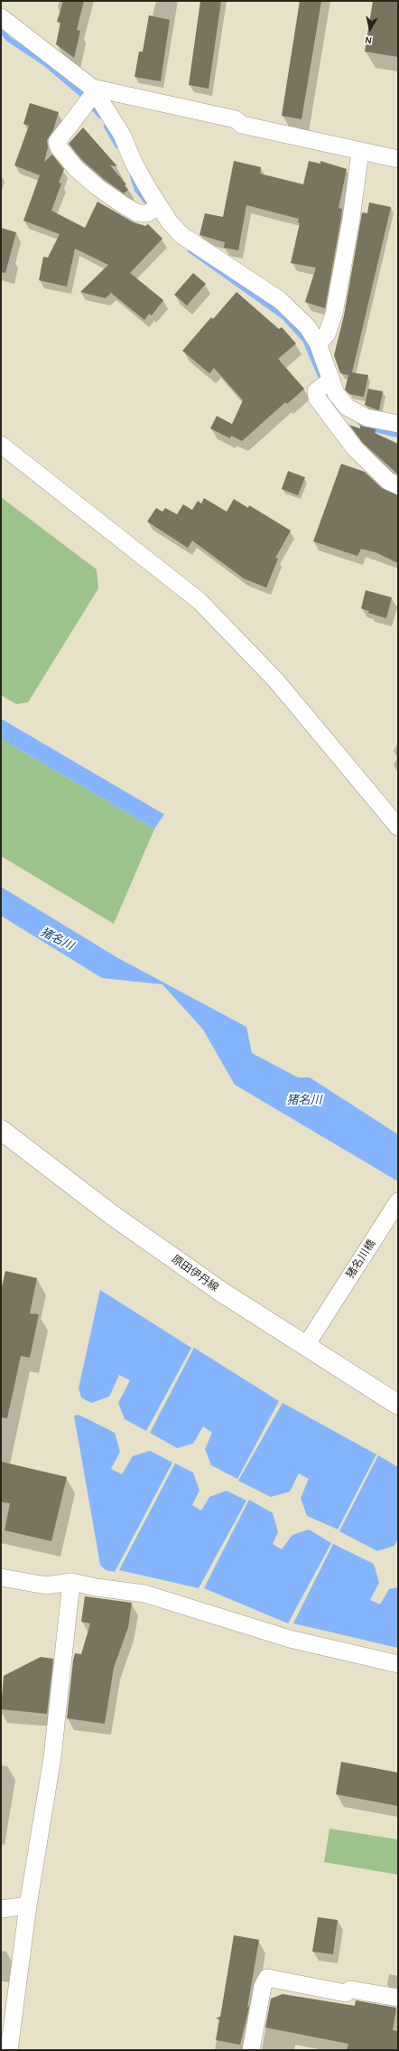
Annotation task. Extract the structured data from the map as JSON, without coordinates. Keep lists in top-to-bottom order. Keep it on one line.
{"streets":{"street":["猪名川橋","原田伊丹線"]},"crossings":[["猪名川橋","原田伊丹線"]],"water":["猪名川"],"north":"bottom"}
